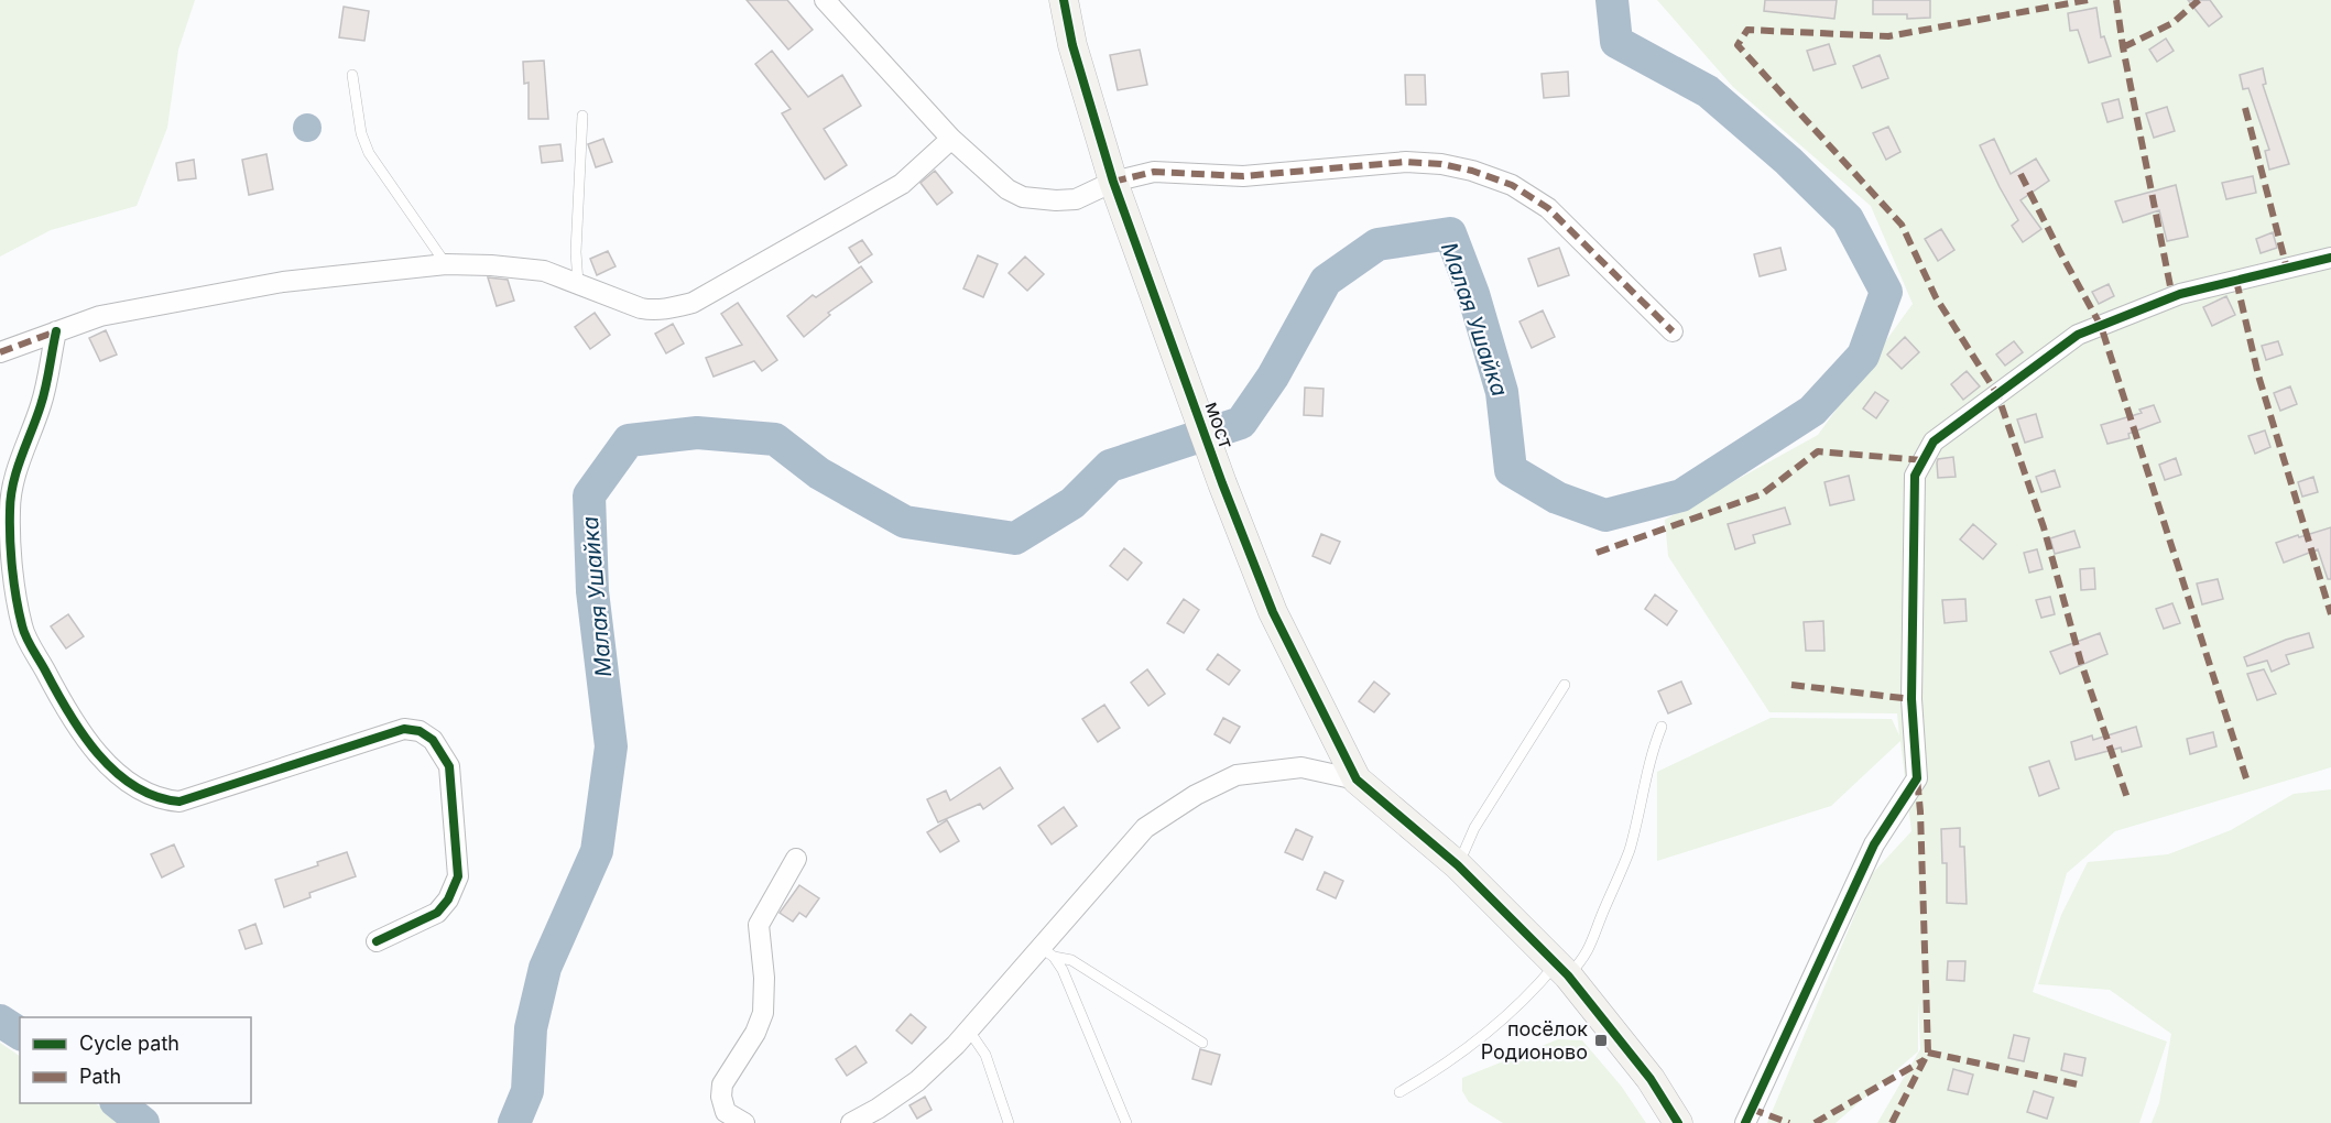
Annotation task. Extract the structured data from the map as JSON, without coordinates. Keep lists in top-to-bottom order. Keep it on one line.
{"streets":{"street":["мост"]},"water":["Малая Ушайка"],"places":{"transit":["посёлок Родионово"]},"legend":["Cycle path","Path"]}
